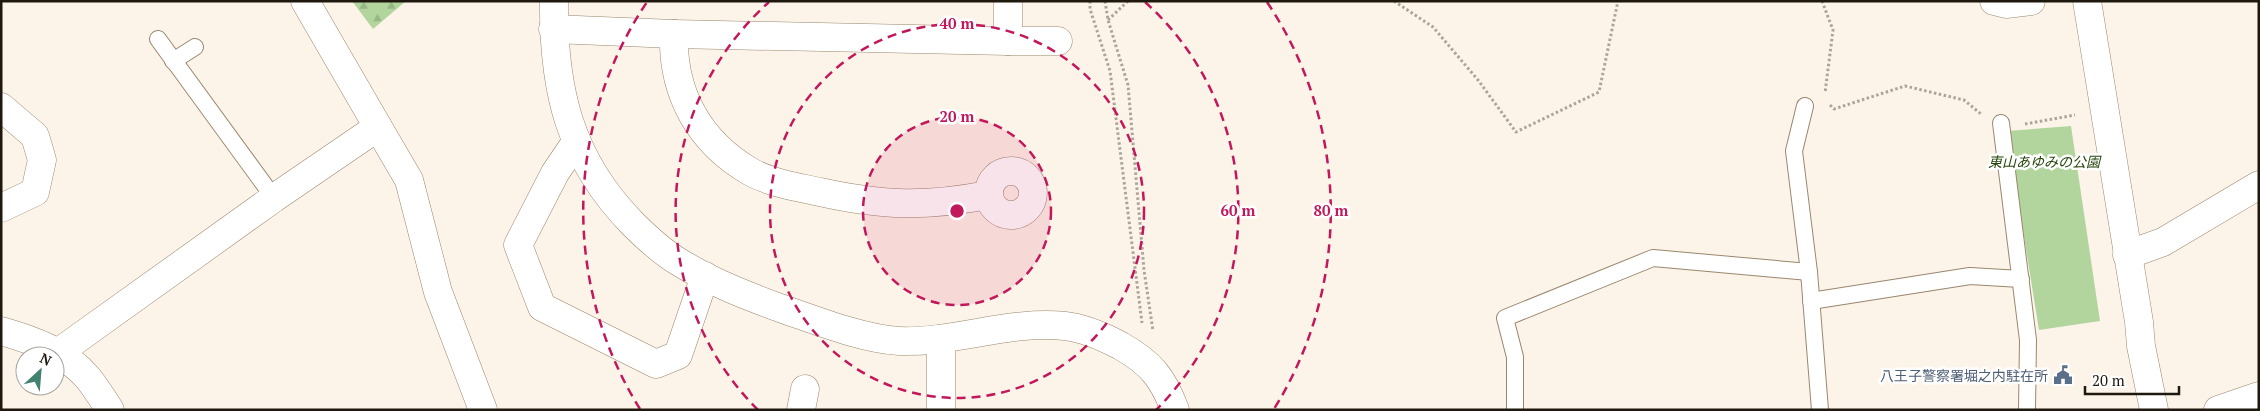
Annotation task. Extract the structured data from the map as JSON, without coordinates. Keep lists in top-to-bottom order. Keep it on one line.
{"parks":["東山あゆみの公園"],"places":{"public building":["八王子警察署堀之内駐在所"]},"scale_bar":"20 m","north":"top right","rings":["40 m","20 m","60 m","80 m"]}
